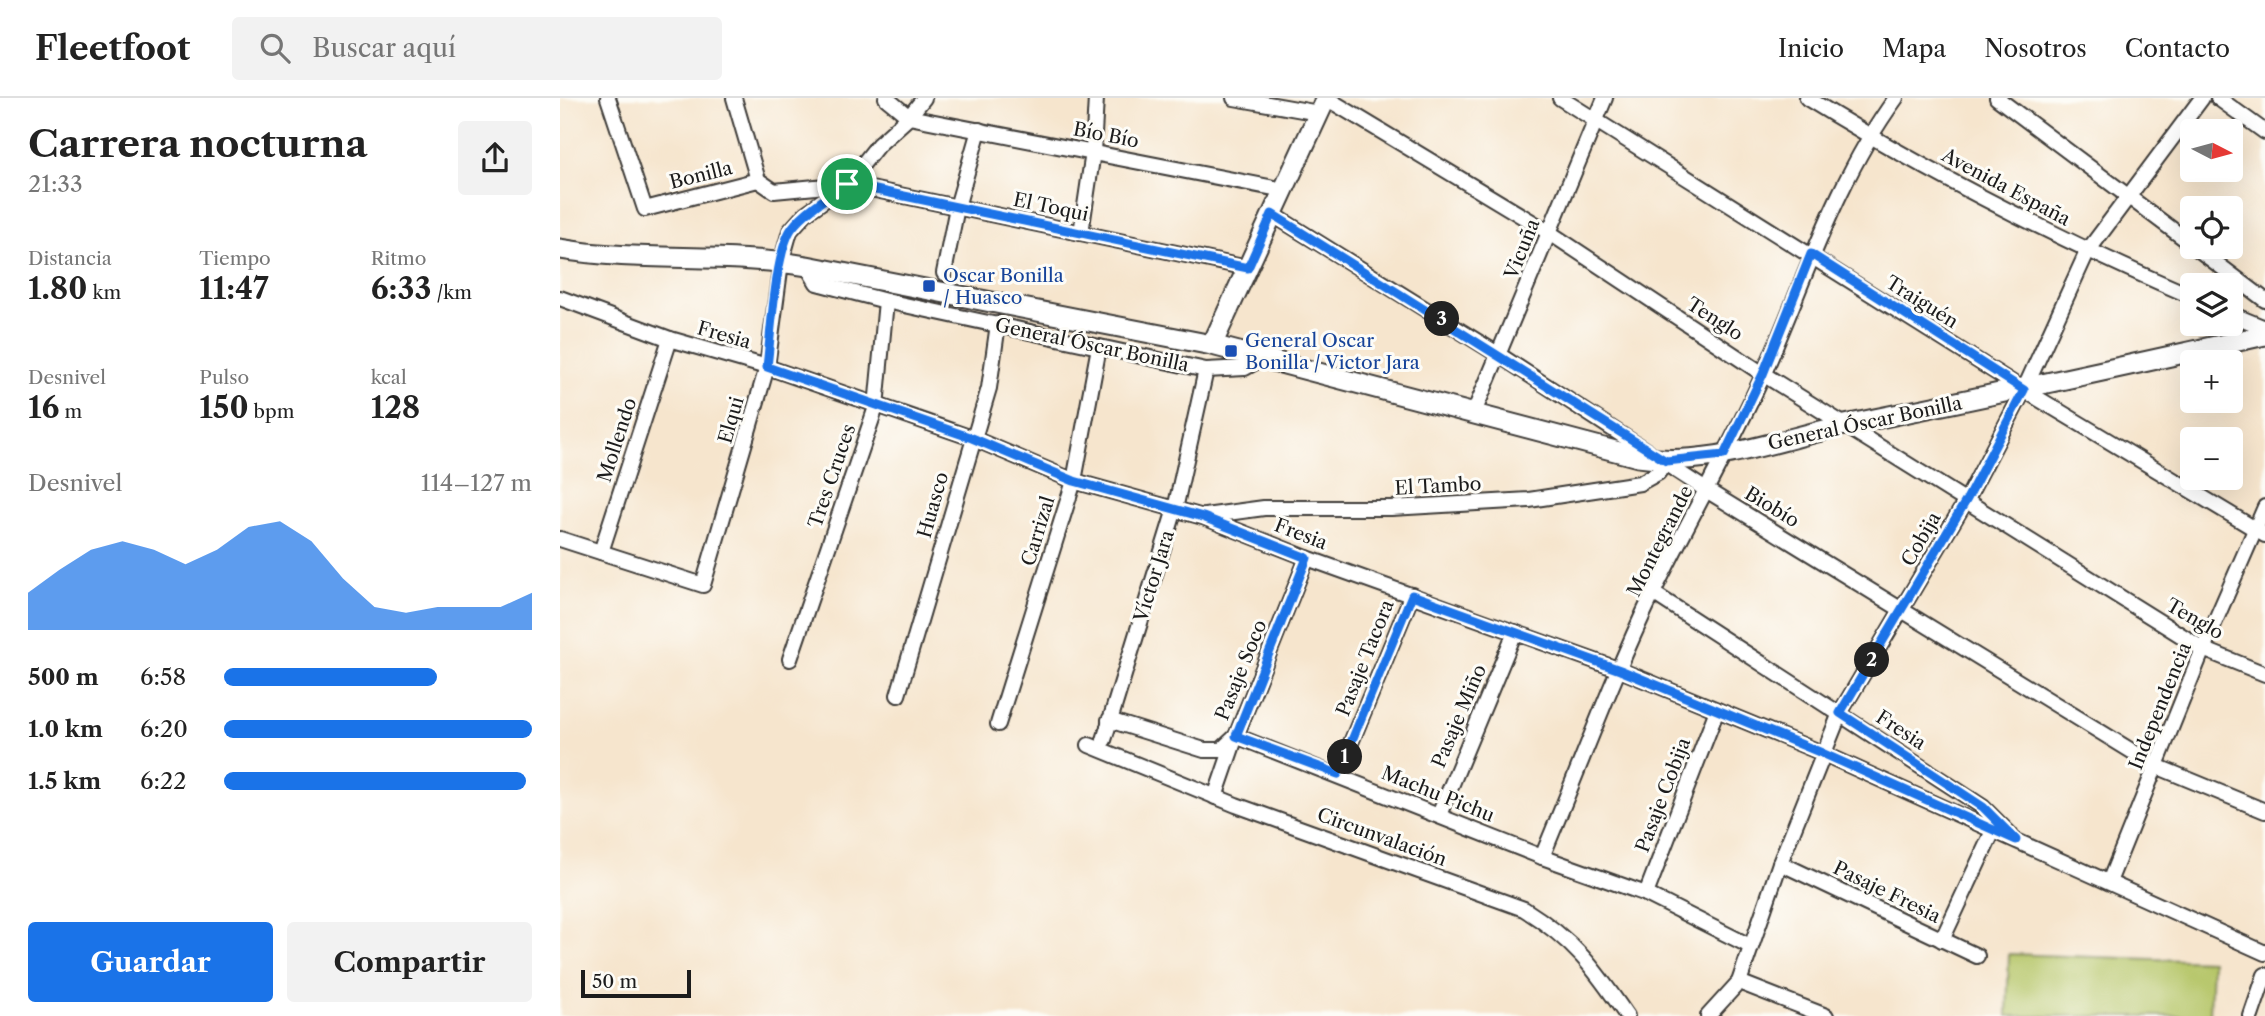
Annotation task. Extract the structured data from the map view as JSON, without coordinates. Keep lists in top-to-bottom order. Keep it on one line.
{"streets":{"main road":["General Óscar Bonilla"],"street":["Bío Bío","Bonilla","Avenida España","El Toqui","Vicuña","Traiguén","Tenglo","Fresia","Elqui","Mollendo","Tres Cruces","El Tambo","Huasco","Biobío","Carrizal","Cobija","Montegrande","Víctor Jara","Pasaje Tacora","Pasaje Soco","Independencia","Pasaje Miño","Machu Pichu","Pasaje Cobija","Circunvalación","Pasaje Fresia"]},"crossings":[["Bonilla","El Toqui"],["Avenida España","Cobija"],["Avenida España","Montegrande"],["Vicuña","Traiguén"],["Vicuña","Tenglo"],["Vicuña","General Óscar Bonilla"],["Vicuña","Biobío"],["Traiguén","General Óscar Bonilla"],["Traiguén","Cobija"],["Traiguén","Montegrande"],["Traiguén","Independencia"],["Tenglo","General Óscar Bonilla"],["Tenglo","Cobija"],["Tenglo","Montegrande"],["Tenglo","Independencia"],["Fresia","Elqui"],["Fresia","Mollendo"],["Fresia","Tres Cruces"],["Fresia","El Tambo"],["Fresia","Huasco"],["Fresia","Carrizal"],["Fresia","Cobija"],["Fresia","Montegrande"],["Fresia","Víctor Jara"],["Fresia","Pasaje Tacora"],["Fresia","Pasaje Soco"],["Fresia","Independencia"],["Fresia","Pasaje Miño"],["Fresia","Pasaje Cobija"],["General Óscar Bonilla","Elqui"],["General Óscar Bonilla","Tres Cruces"],["General Óscar Bonilla","El Tambo"],["General Óscar Bonilla","Huasco"],["General Óscar Bonilla","Biobío"],["General Óscar Bonilla","Carrizal"],["General Óscar Bonilla","Cobija"],["General Óscar Bonilla","Montegrande"],["General Óscar Bonilla","Víctor Jara"],["Elqui","Mollendo"],["El Tambo","Biobío"],["Biobío","Cobija"],["Biobío","Montegrande"],["Biobío","Independencia"],["Cobija","Machu Pichu"],["Cobija","Pasaje Fresia"],["Montegrande","Machu Pichu"],["Pasaje Tacora","Machu Pichu"],["Pasaje Soco","Machu Pichu"],["Pasaje Soco","Circunvalación"],["Pasaje Miño","Machu Pichu"],["Machu Pichu","Pasaje Cobija"]],"places":{"transit":["Oscar Bonilla / Huasco","General Oscar Bonilla / Victor Jara"]},"scale_bar":"50 m","north":"right","page":{"header":"Fleetfoot","search":"Buscar aquí","nav":["Inicio","Mapa","Nosotros","Contacto"],"heading":["Carrera nocturna","21:33"],"map_buttons":["+","−"],"stats":[["Distancia","1.80 km"],["Tiempo","11:47"],["Ritmo","6:33 /km"],["Desnivel","16 m"],["Pulso","150 bpm"],["kcal","128"]],"pins":["3","2","1"],"chart":["Desnivel","114–127 m"],"list":[{"name":"500 m","note":"6:58"},{"name":"1.0 km","note":"6:20"},{"name":"1.5 km","note":"6:22"}],"buttons":["Guardar","Compartir"],"scale":"50 m"}}
